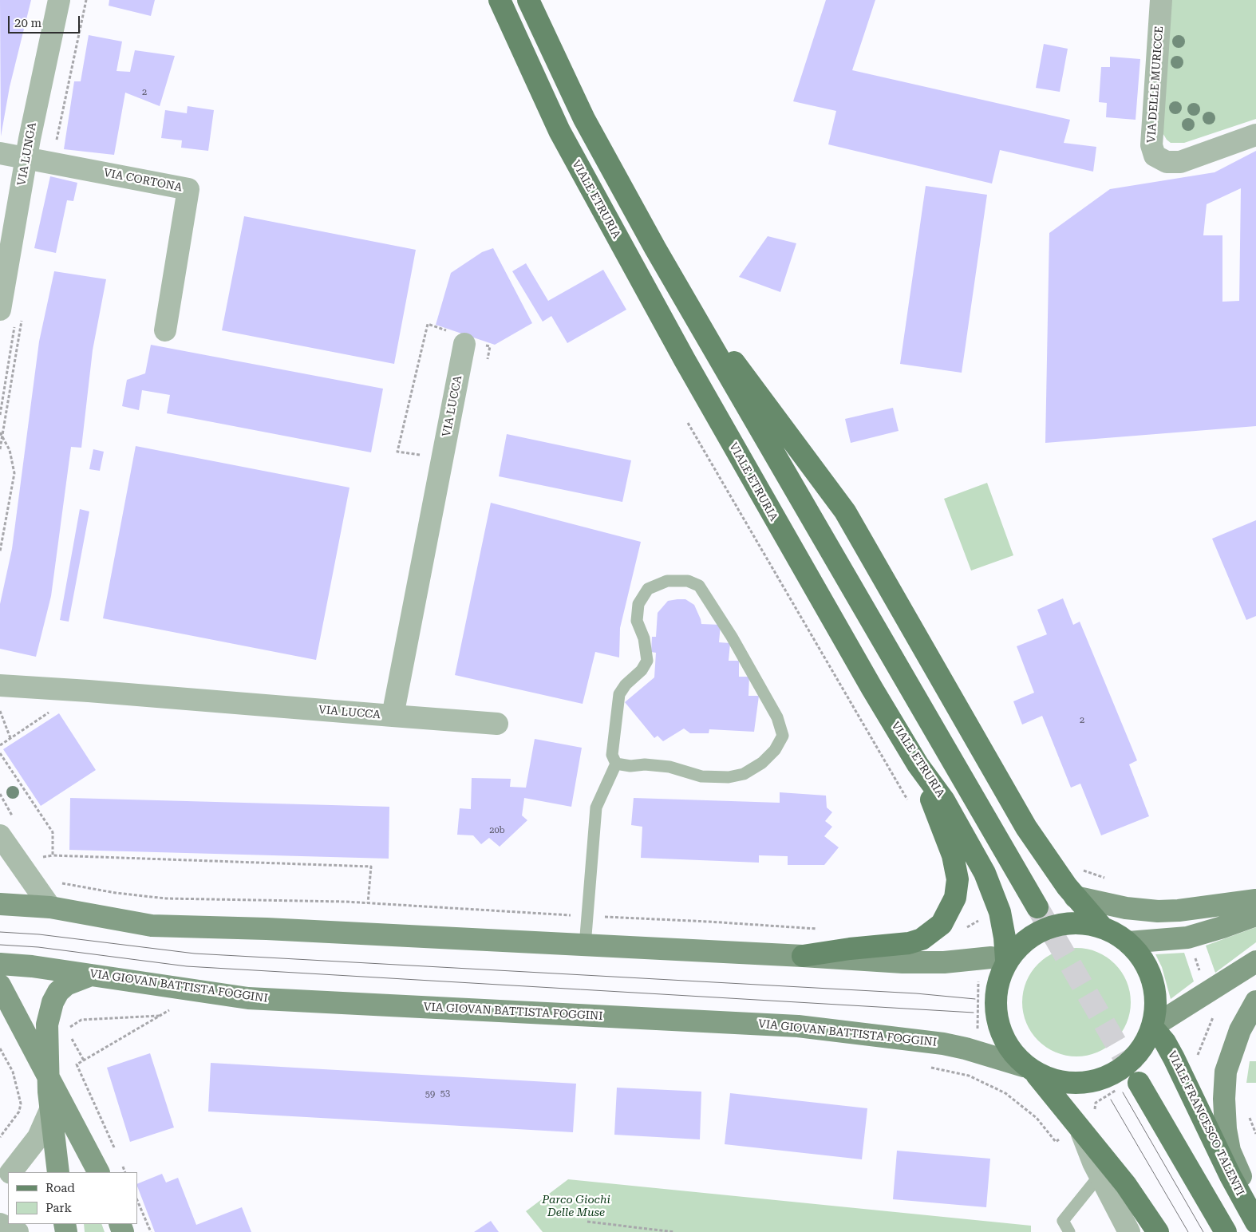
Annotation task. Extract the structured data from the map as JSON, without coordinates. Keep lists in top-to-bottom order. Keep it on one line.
{"streets":{"main road":["VIALE ETRURIA","VIA GIOVAN BATTISTA FOGGINI","VIALE FRANCESCO TALENTI"],"street":["VIA DELLE MURICCE","VIA LUNGA","VIA CORTONA","VIA LUCCA"]},"crossings":[["VIA LUNGA","VIA CORTONA"]],"parks":["Parco Giochi Delle Muse"],"house_numbers":["2","2","20b","53","59"],"legend":["Road","Park"],"scale_bar":"20 m"}
